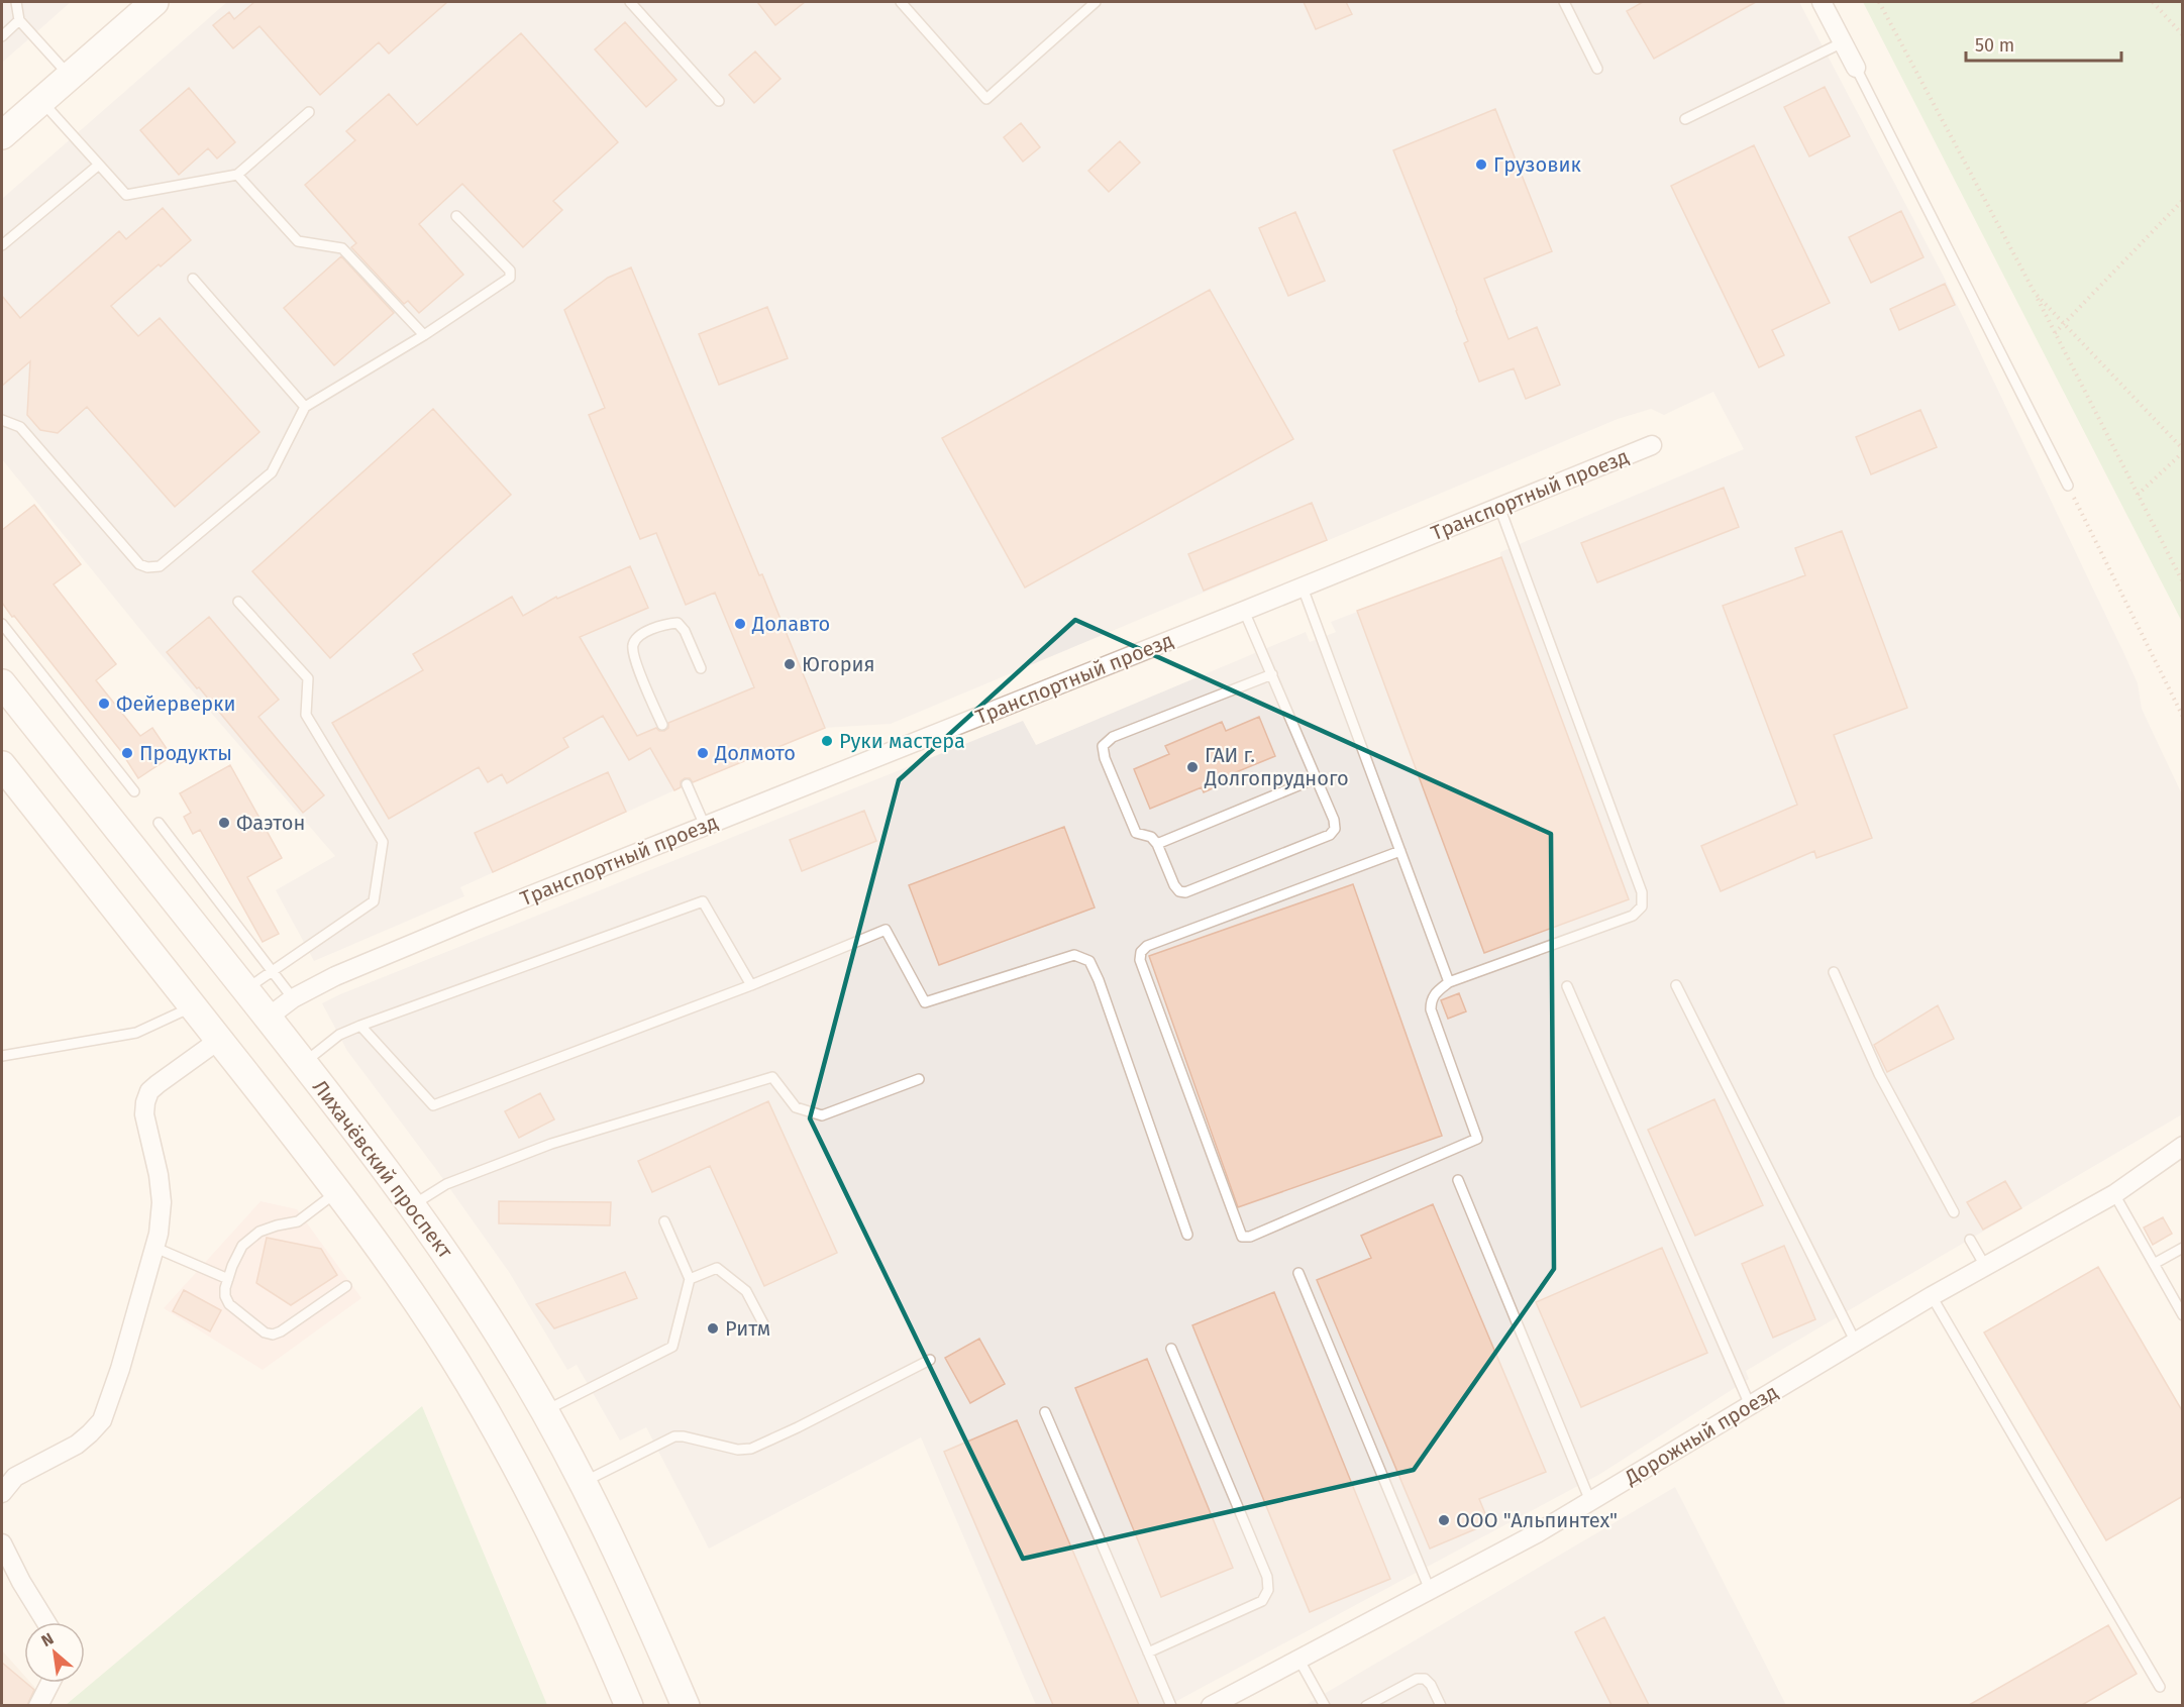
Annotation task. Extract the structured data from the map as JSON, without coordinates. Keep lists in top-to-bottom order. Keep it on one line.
{"streets":{"main road":["Лихачёвский проспект"],"street":["Транспортный проезд","Дорожный проезд"]},"crossings":[["Транспортный проезд","Лихачёвский проспект"]],"places":["Грузовик","Долавто","Югория","Фейерверки","Руки мастера","Продукты","Долмото","ГАИ г. Долгопрудного","Фаэтон","Ритм","ООО \"Альпинтех\""],"scale_bar":"50 m","north":"top left"}
